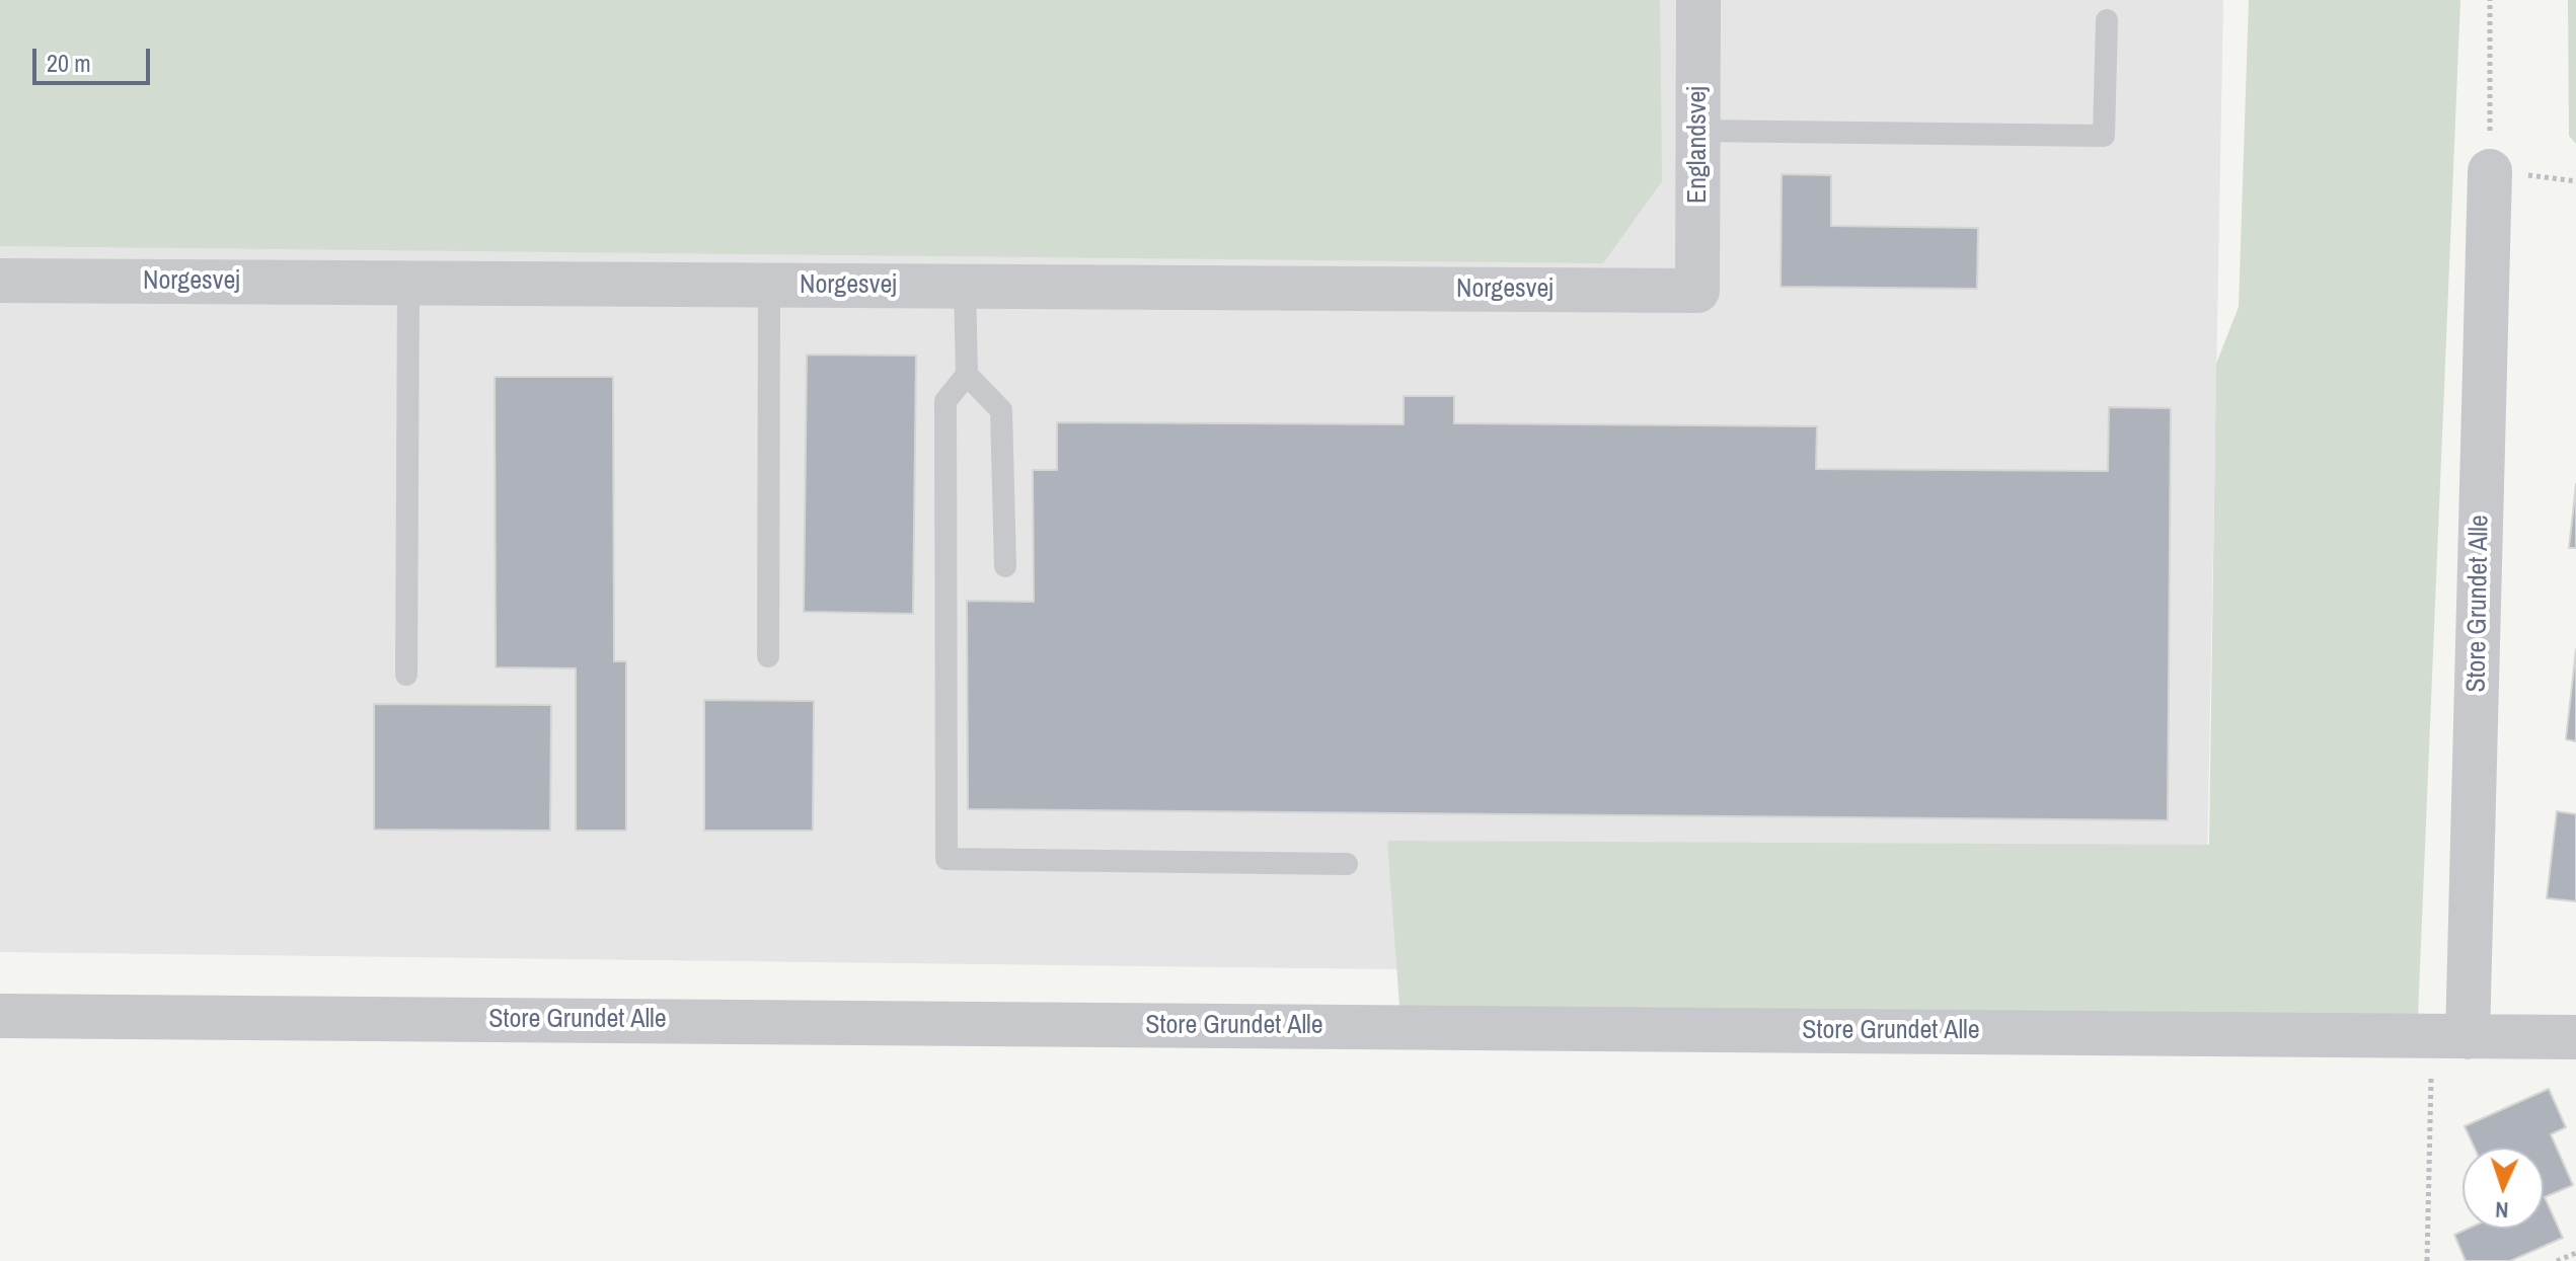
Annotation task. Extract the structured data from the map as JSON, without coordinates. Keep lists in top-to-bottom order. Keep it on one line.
{"streets":{"street":["Englandsvej","Norgesvej","Store Grundet Alle"]},"crossings":[["Englandsvej","Norgesvej"]],"scale_bar":"20 m","north":"bottom"}
